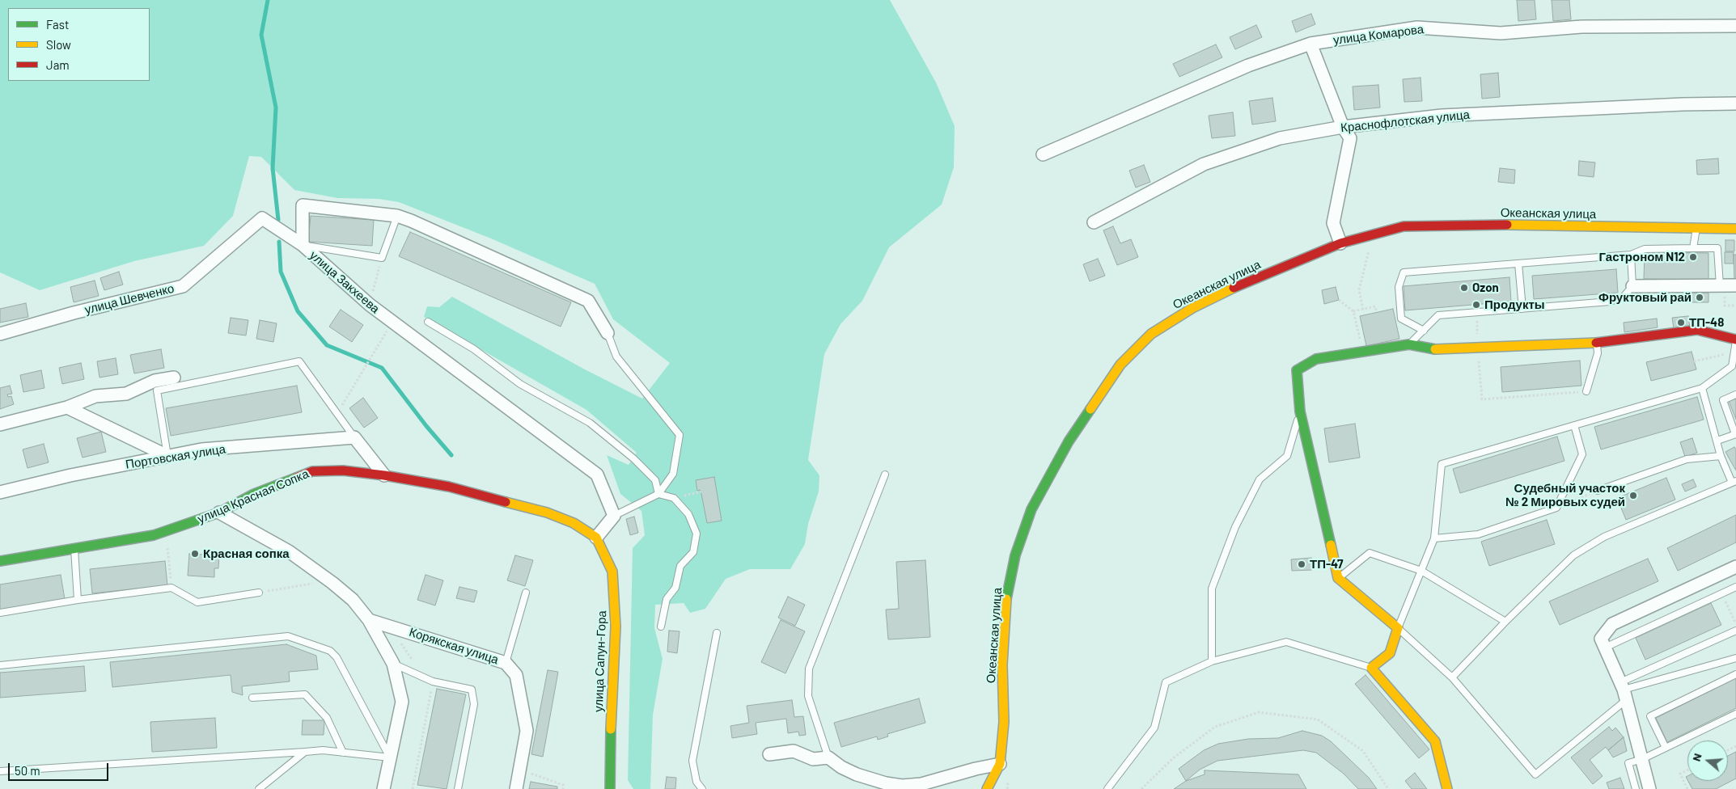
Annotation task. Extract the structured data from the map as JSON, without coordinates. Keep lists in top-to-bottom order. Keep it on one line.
{"streets":{"main road":["Океанская улица","улица Красная Сопка","улица Сапун-Гора"],"street":["улица Комарова","Краснофлотская улица","улица Закхеева","улица Шевченко","Портовская улица","Корякская улица"]},"crossings":[["улица Закхеева","улица Шевченко"],["улица Красная Сопка","улица Сапун-Гора"]],"places":["Гастроном N12","Ozon","Фруктовый рай","Продукты","ТП-48","Судебный участок № 2 Мировых судей","Красная сопка","ТП-47"],"legend":["Fast","Slow","Jam"],"scale_bar":"50 m","north":"left"}
